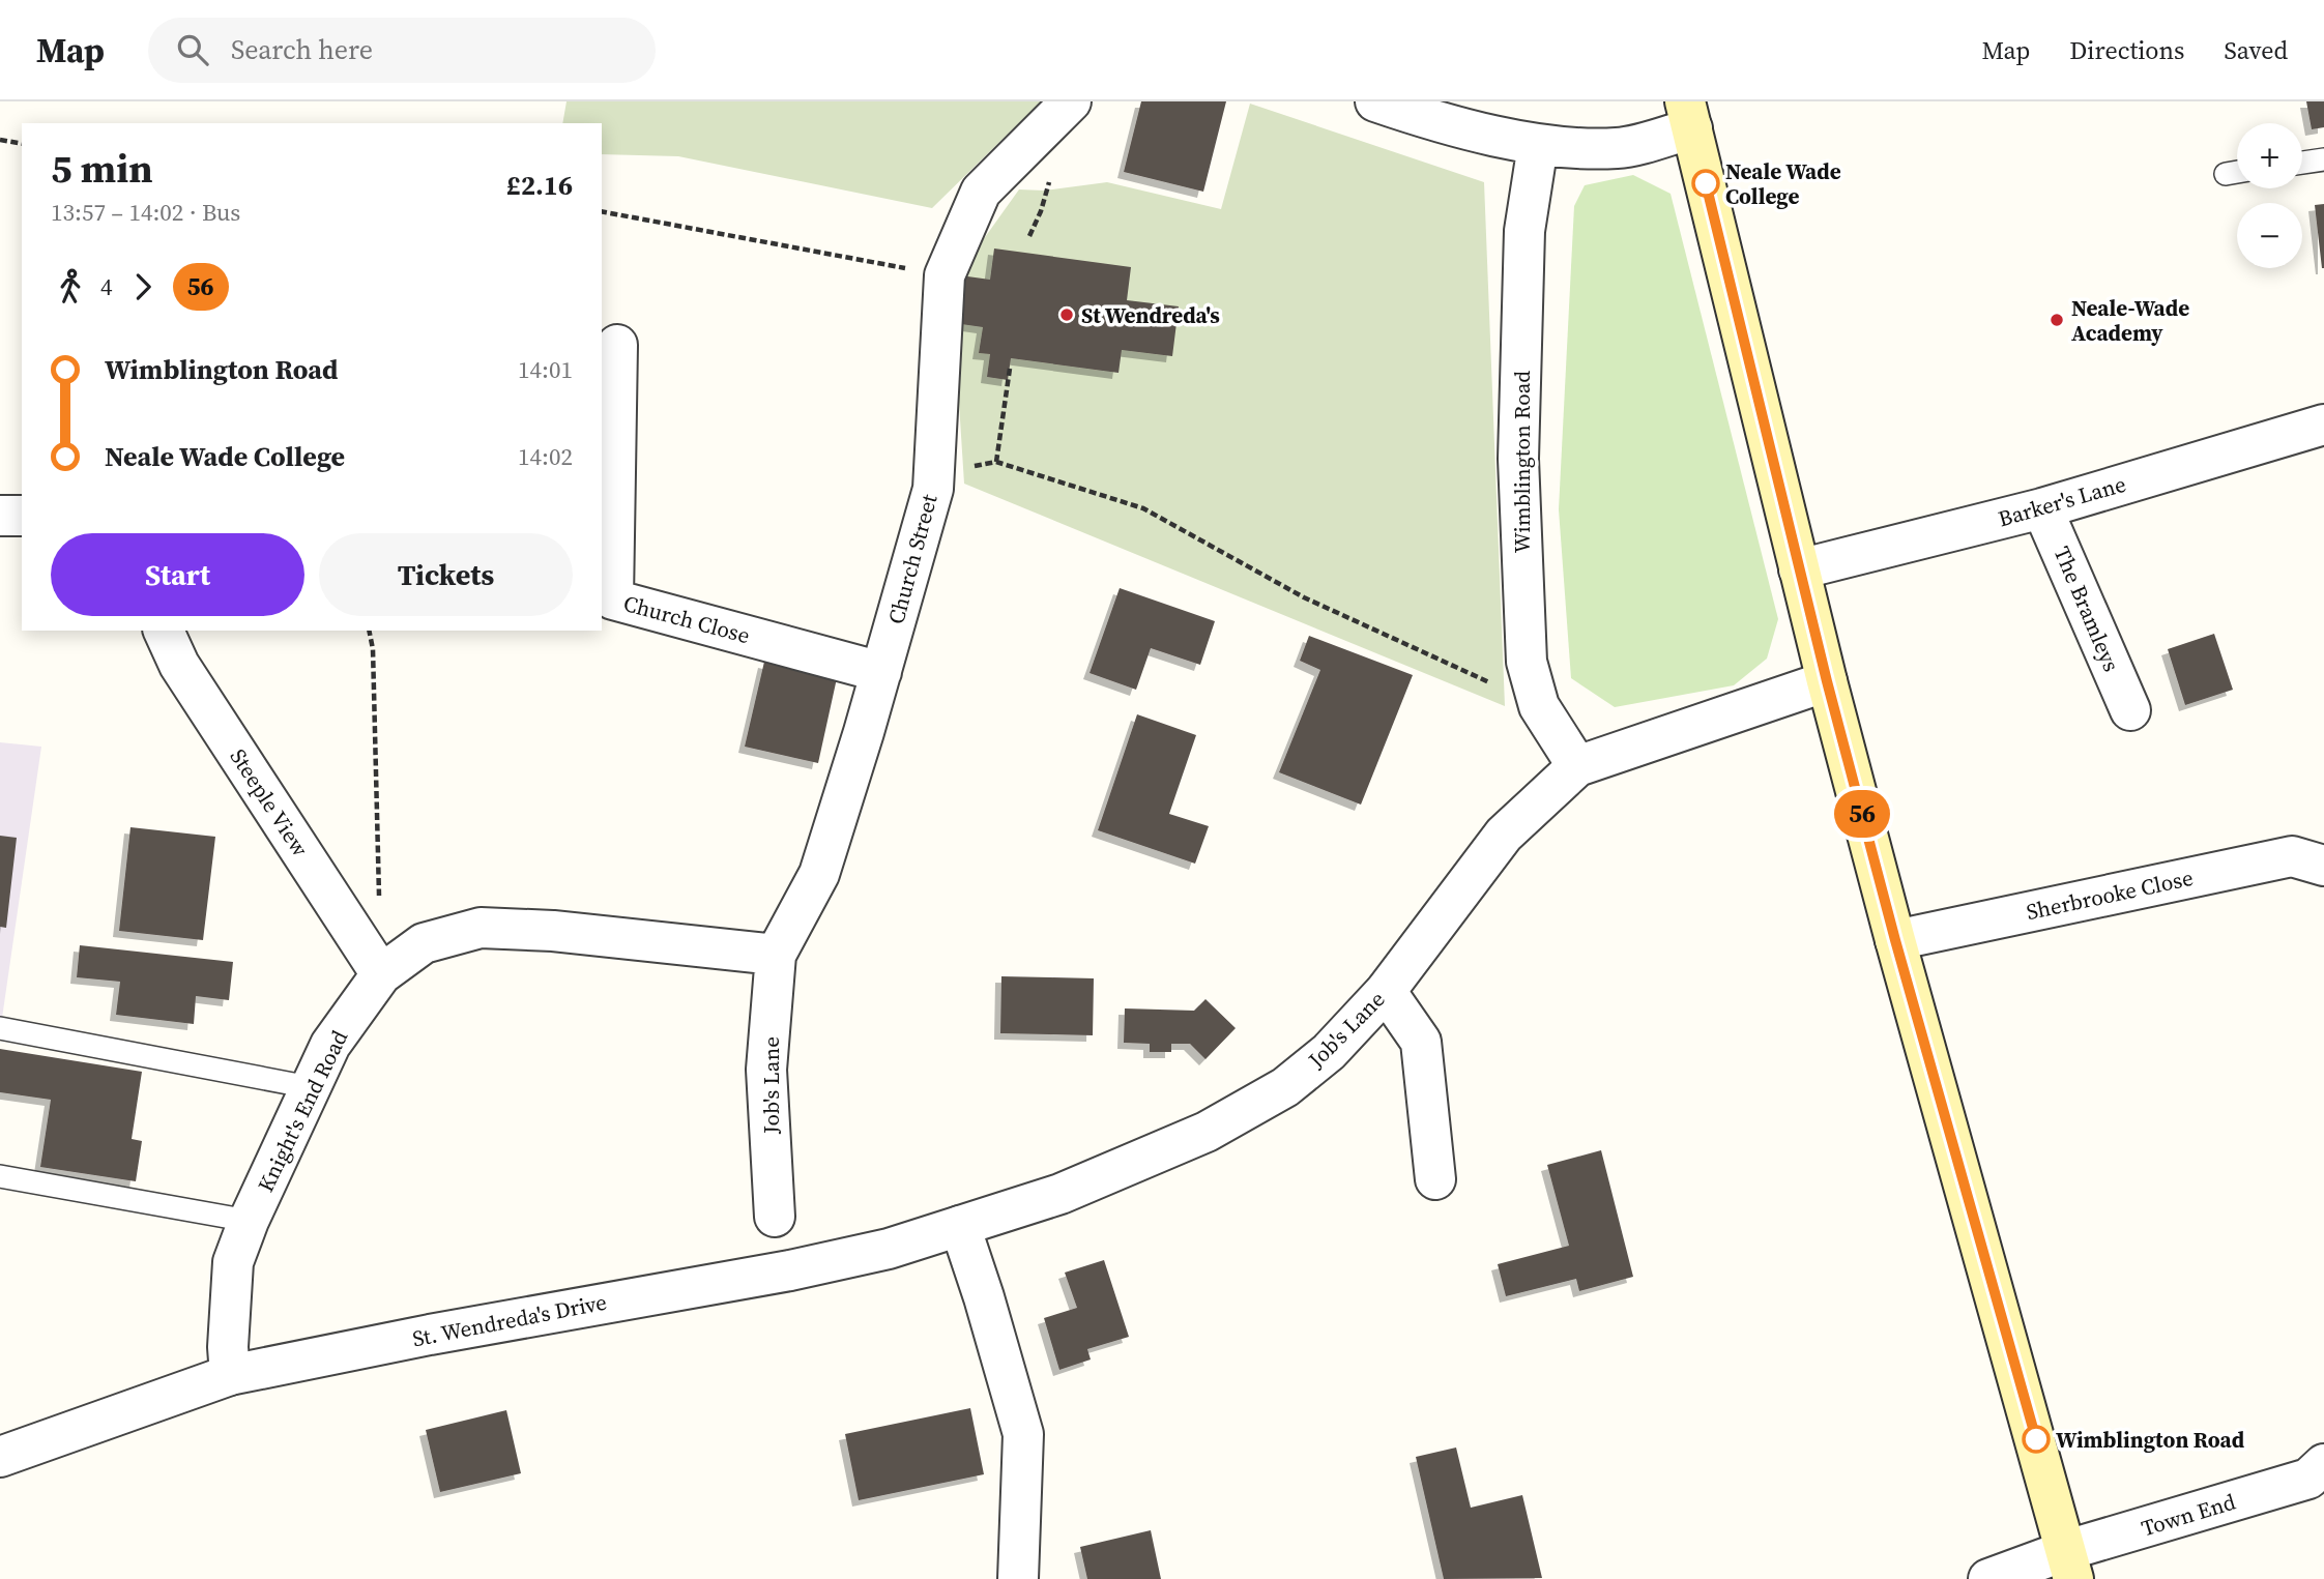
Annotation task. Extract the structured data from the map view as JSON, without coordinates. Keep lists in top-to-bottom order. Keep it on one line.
{"streets":{"street":["Wimblington Road","Barker's Lane","Church Street","The Bramleys","Church Close","Steeple View","Sherbrooke Close","Job's Lane","Knight's End Road","St. Wendreda's Drive","Town End"]},"crossings":[["Wimblington Road","Job's Lane"],["Barker's Lane","The Bramleys"],["Church Street","Church Close"],["Church Street","Job's Lane"],["Church Street","Knight's End Road"],["Steeple View","Knight's End Road"],["Job's Lane","Knight's End Road"],["Job's Lane","St. Wendreda's Drive"],["Knight's End Road","St. Wendreda's Drive"]],"places":["Neale Wade College","St Wendreda's","Neale-Wade Academy","Wimblington Road"],"lines":["bus line 56"],"page":{"header":"Map","search":"Search here","nav":["Map","Directions","Saved"],"on_map":"56","map_buttons":["+","−"],"heading":["5 min","13:57 – 14:02 · Bus","£2.16"],"legs":["4","56"],"list":[{"name":"Wimblington Road","value":"14:01"},{"name":"Neale Wade College","value":"14:02"}],"buttons":["Start","Tickets"]}}
